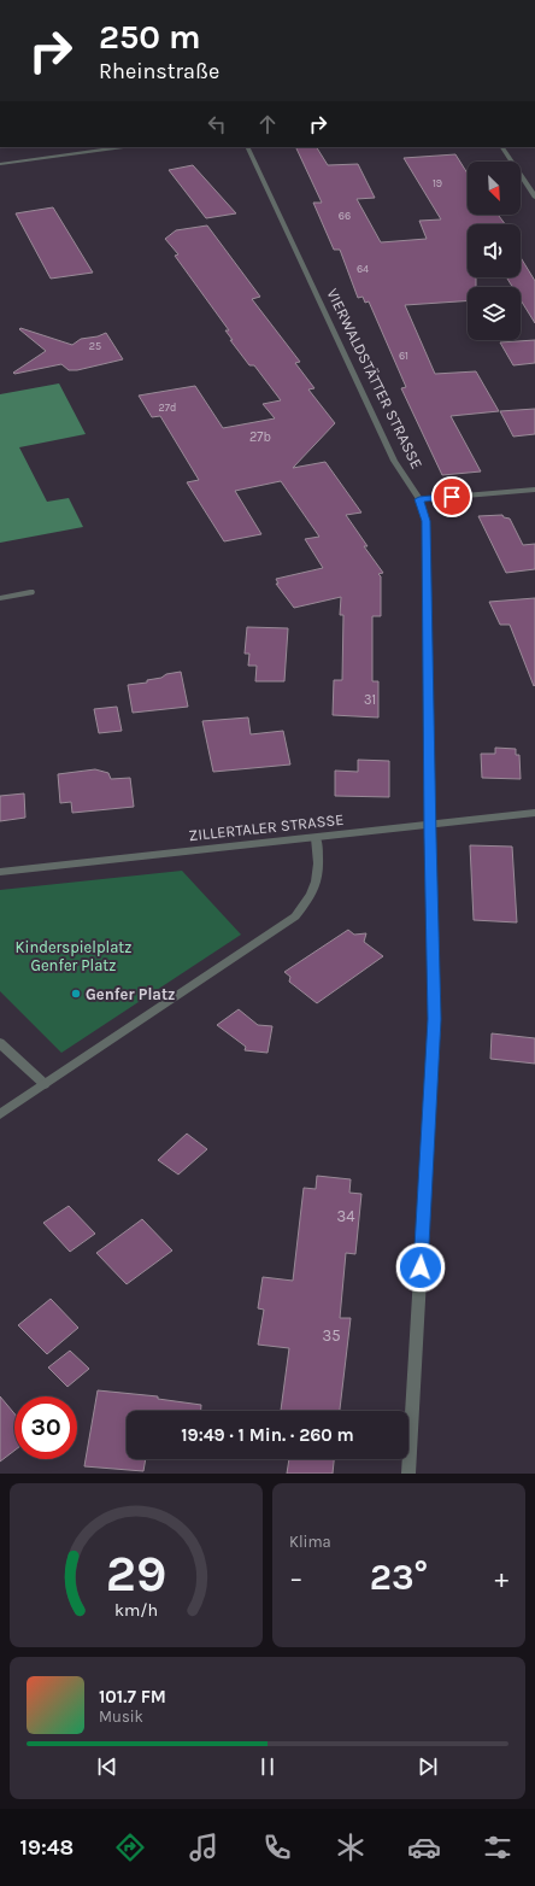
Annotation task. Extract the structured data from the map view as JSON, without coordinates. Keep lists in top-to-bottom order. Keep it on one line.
{"streets":{"street":["VIERWALDSTÄTTER STRASSE","ZILLERTALER STRASSE"]},"crossings":[["VIERWALDSTÄTTER STRASSE","ZILLERTALER STRASSE"]],"parks":["Kinderspielplatz Genfer Platz"],"places":["Genfer Platz"],"house_numbers":["19","66","64","25","61","27d","27b","31","34","35"],"north":"bottom right","page":{"turn":["250 m","Rheinstraße"],"limit":"30","trip":"19:49 · 1 Min. · 260 m","tile":"Klima","heat":["−","23°","+"],"song":["101.7 FM","Musik"],"tabs":"19:48","gauge":["29","km/h"]}}
